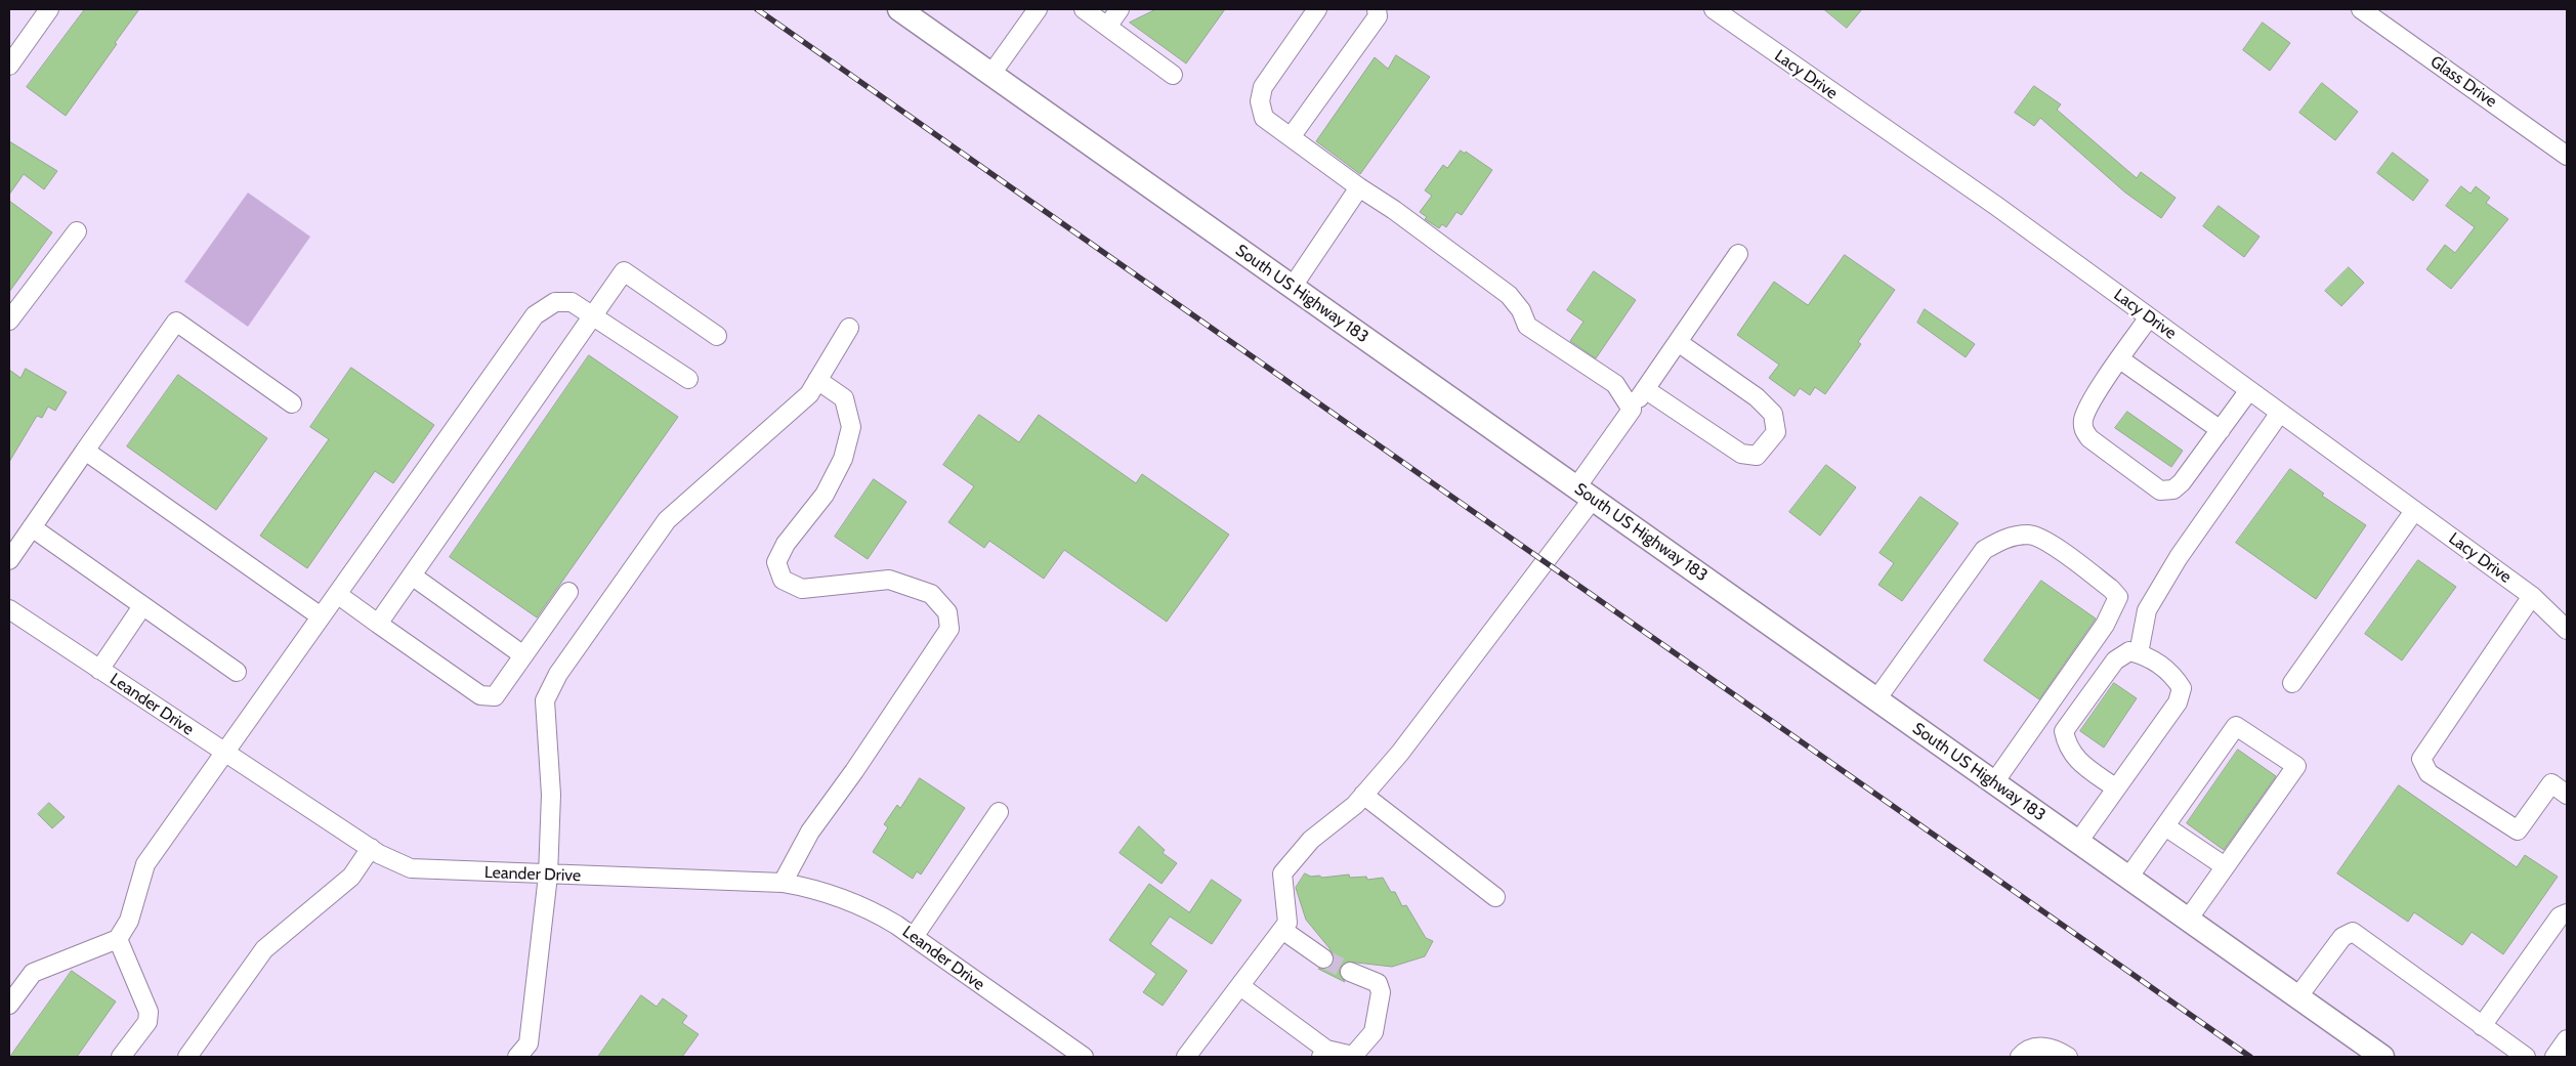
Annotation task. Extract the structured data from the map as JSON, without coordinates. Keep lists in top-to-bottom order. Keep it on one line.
{"streets":{"main road":["South US Highway 183"],"street":["Lacy Drive","Glass Drive","Leander Drive"]}}
